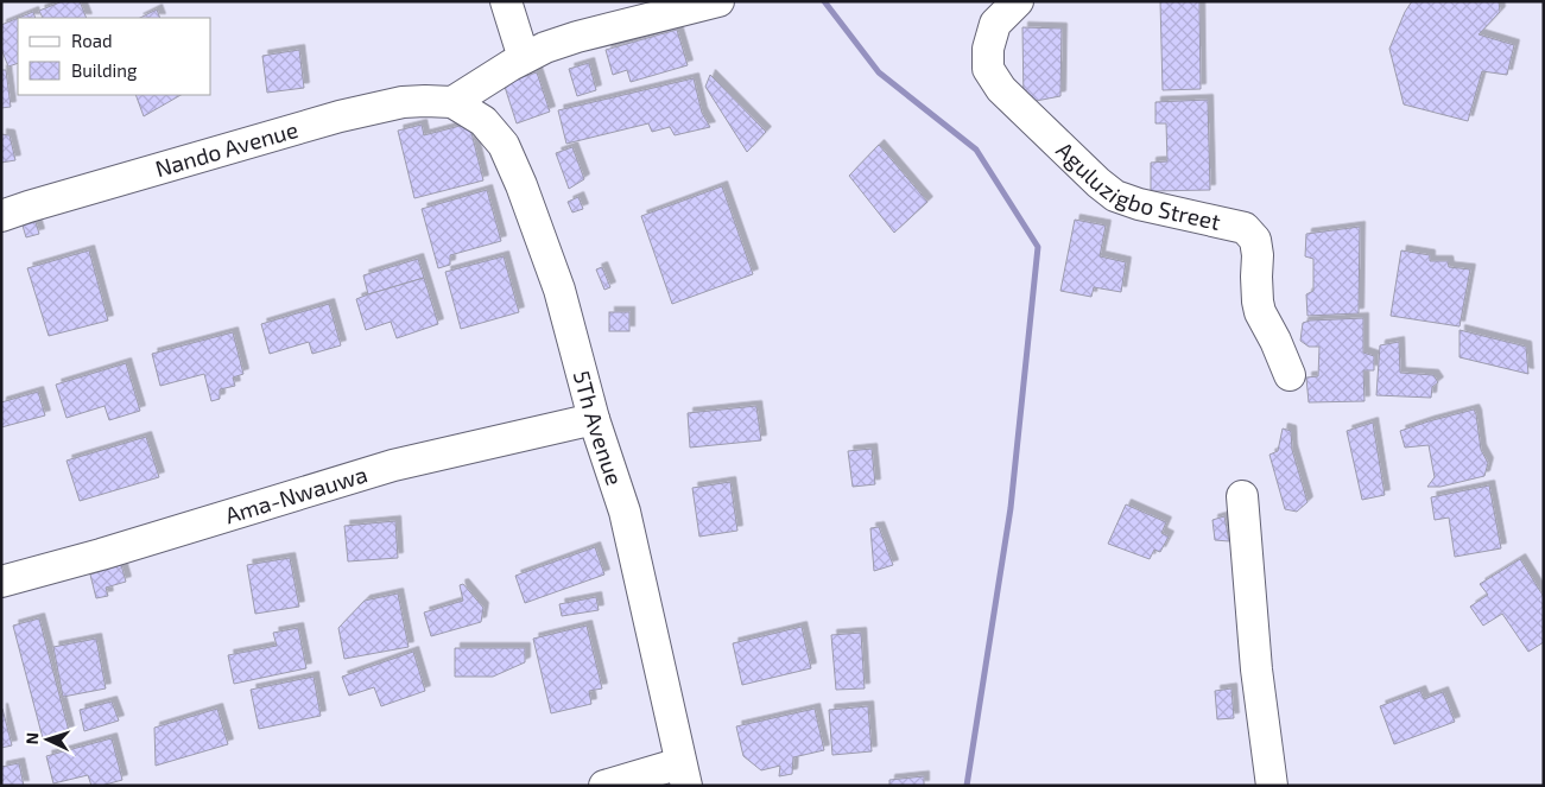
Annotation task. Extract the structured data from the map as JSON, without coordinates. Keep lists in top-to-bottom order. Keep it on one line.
{"streets":{"street":["Nando Avenue","Aguluzigbo Street","5Th Avenue","Ama-Nwauwa"]},"crossings":[["Nando Avenue","5Th Avenue"],["5Th Avenue","Ama-Nwauwa"]],"legend":["Road","Building"],"north":"left"}
